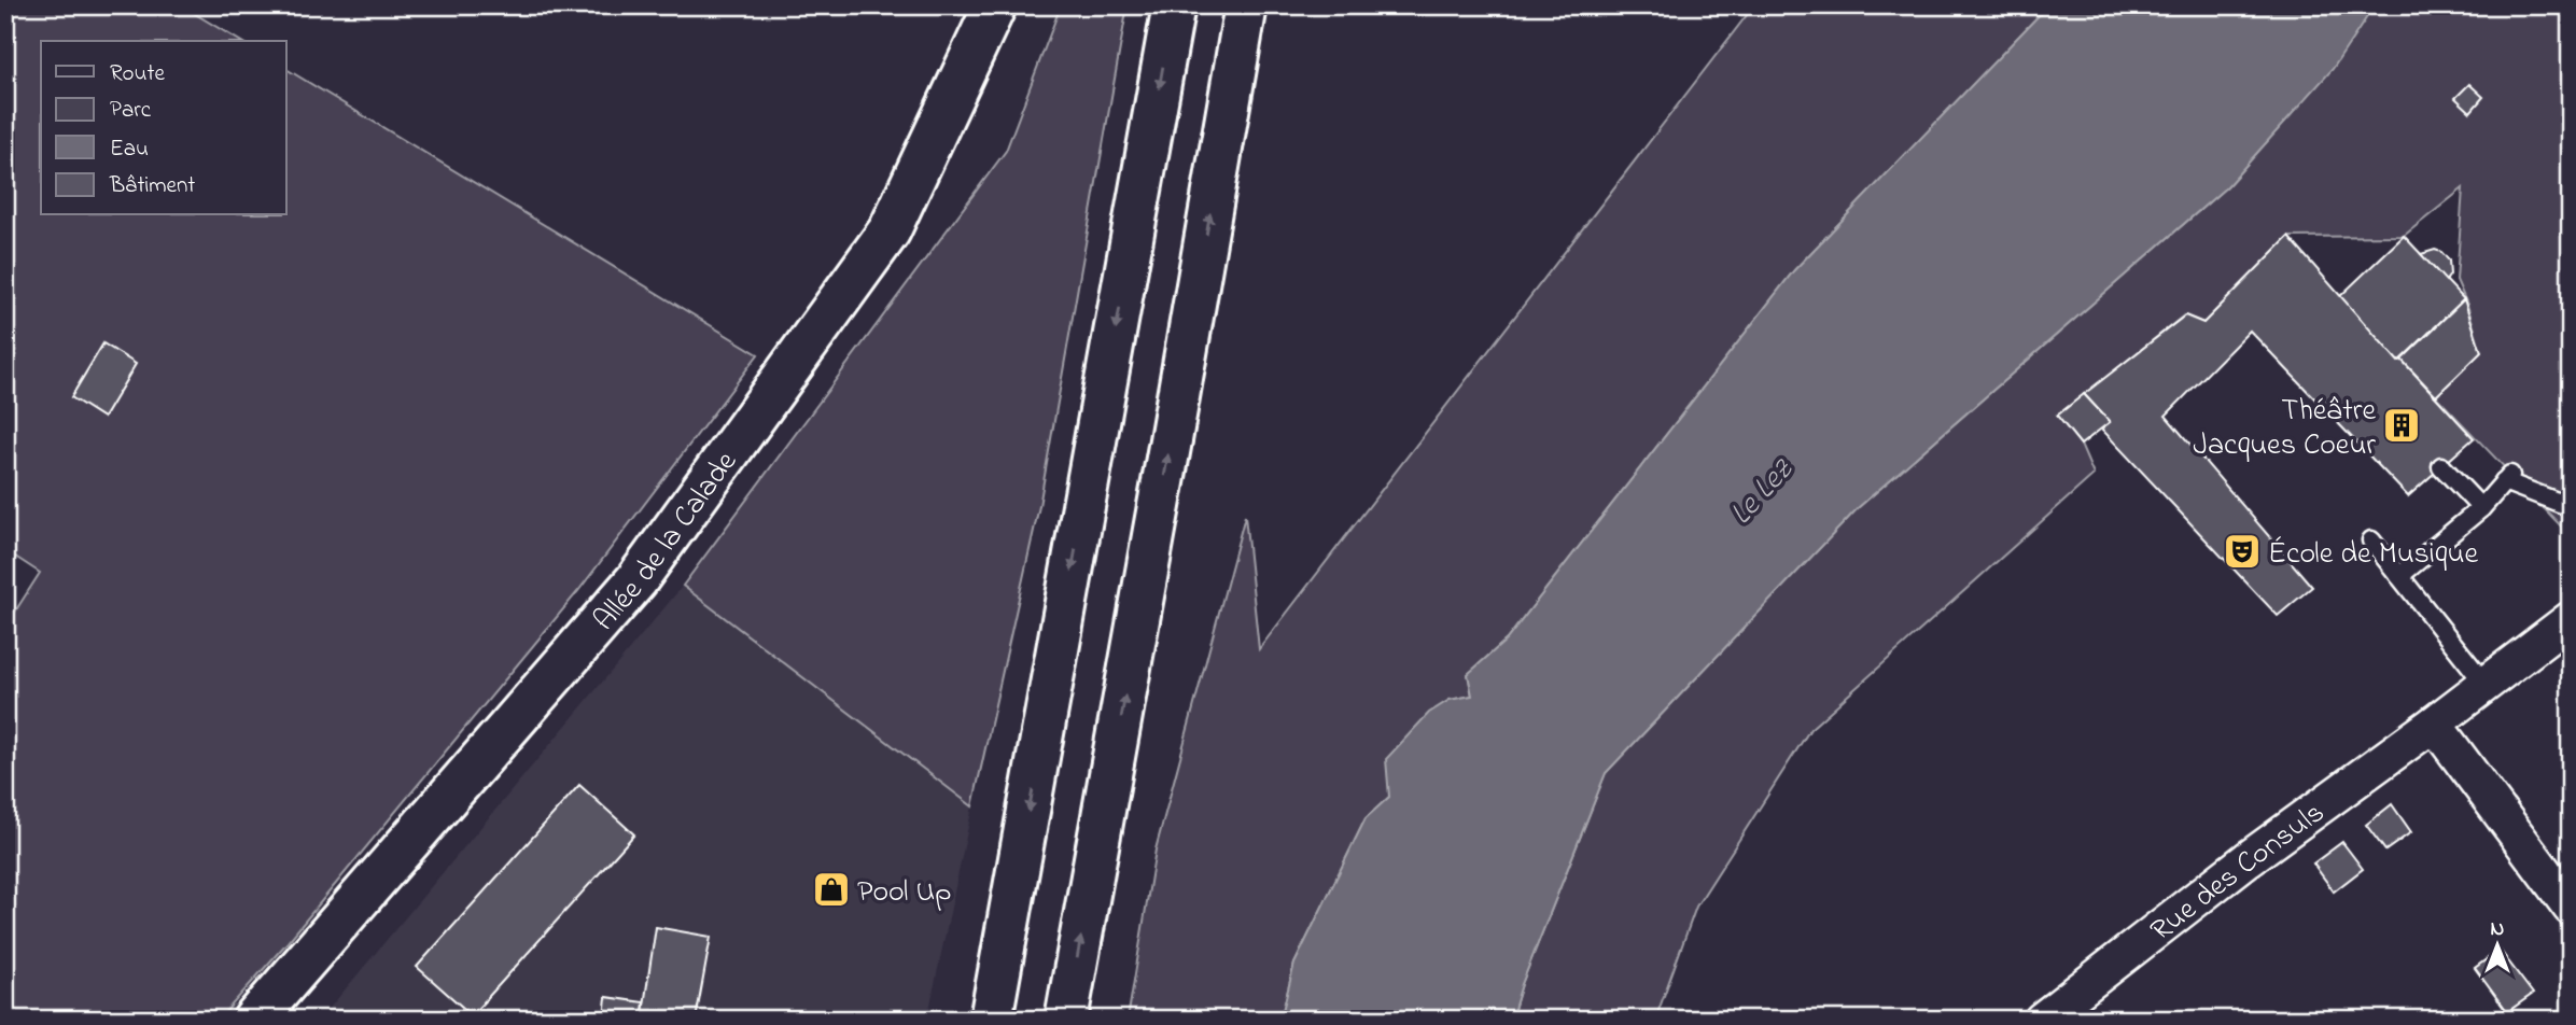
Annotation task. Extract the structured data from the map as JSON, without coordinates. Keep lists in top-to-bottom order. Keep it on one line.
{"streets":{"main road":["Allée de la Calade"],"street":["Rue des Consuls"]},"water":["Le Lez"],"places":{"building":["Théâtre Jacques Coeur"],"theatre":["École de Musique"],"shop":["Pool Up"]},"legend":["Route","Parc","Eau","Bâtiment"],"north":"top"}
